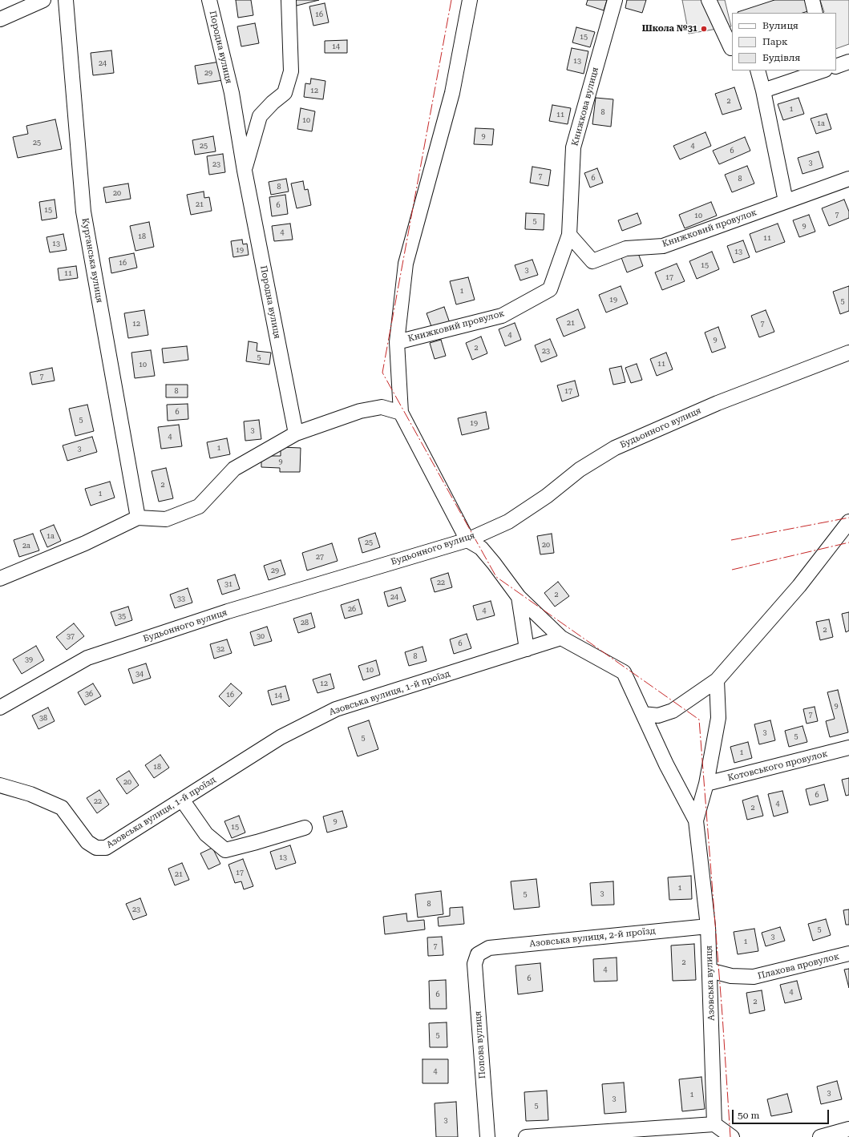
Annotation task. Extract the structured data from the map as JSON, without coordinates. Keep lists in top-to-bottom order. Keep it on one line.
{"streets":{"street":["Породна вулиця","Книжкова вулиця","Книжковий провулок","Курганська вулиця","Будьонного вулиця","Азовська вулиця, 1-й проїзд","Котовського провулок","Азовська вулиця, 2-й проїзд","Плахова провулок","Азовська вулиця","Попова вулиця"]},"crossings":[["Книжкова вулиця","Книжковий провулок"],["Азовська вулиця, 2-й проїзд","Азовська вулиця"],["Азовська вулиця, 2-й проїзд","Попова вулиця"],["Плахова провулок","Азовська вулиця"]],"places":["Школа №31"],"house_numbers":["16","15","14","13","24","29","12","2","1","8","11","10","1а","9","25","25","4","6","3","23","7","6","8","8","20","21","6","15","7","10","5","9","4","18","11","13","19","13","16","15","3","11","17","1","19","5","21","12","7","4","9","2","23","5","11","10","7","8","17","6","5","19","3","4","1","3","9","2","1","1а","25","20","2а","27","29","22","31","2","24","33","26","4","35","28","2","37","30","6","32","8","39","10","34","12","36","16","14","9","7","38","3","5","5","1","18","20","6","22","4","2","9","15","13","17","21","1","3","5","8","23","5","3","1","7","2","4","6","4","6","2","5","4","3","1","3","5","3"],"legend":["Вулиця","Парк","Будівля"],"scale_bar":"50 m"}
